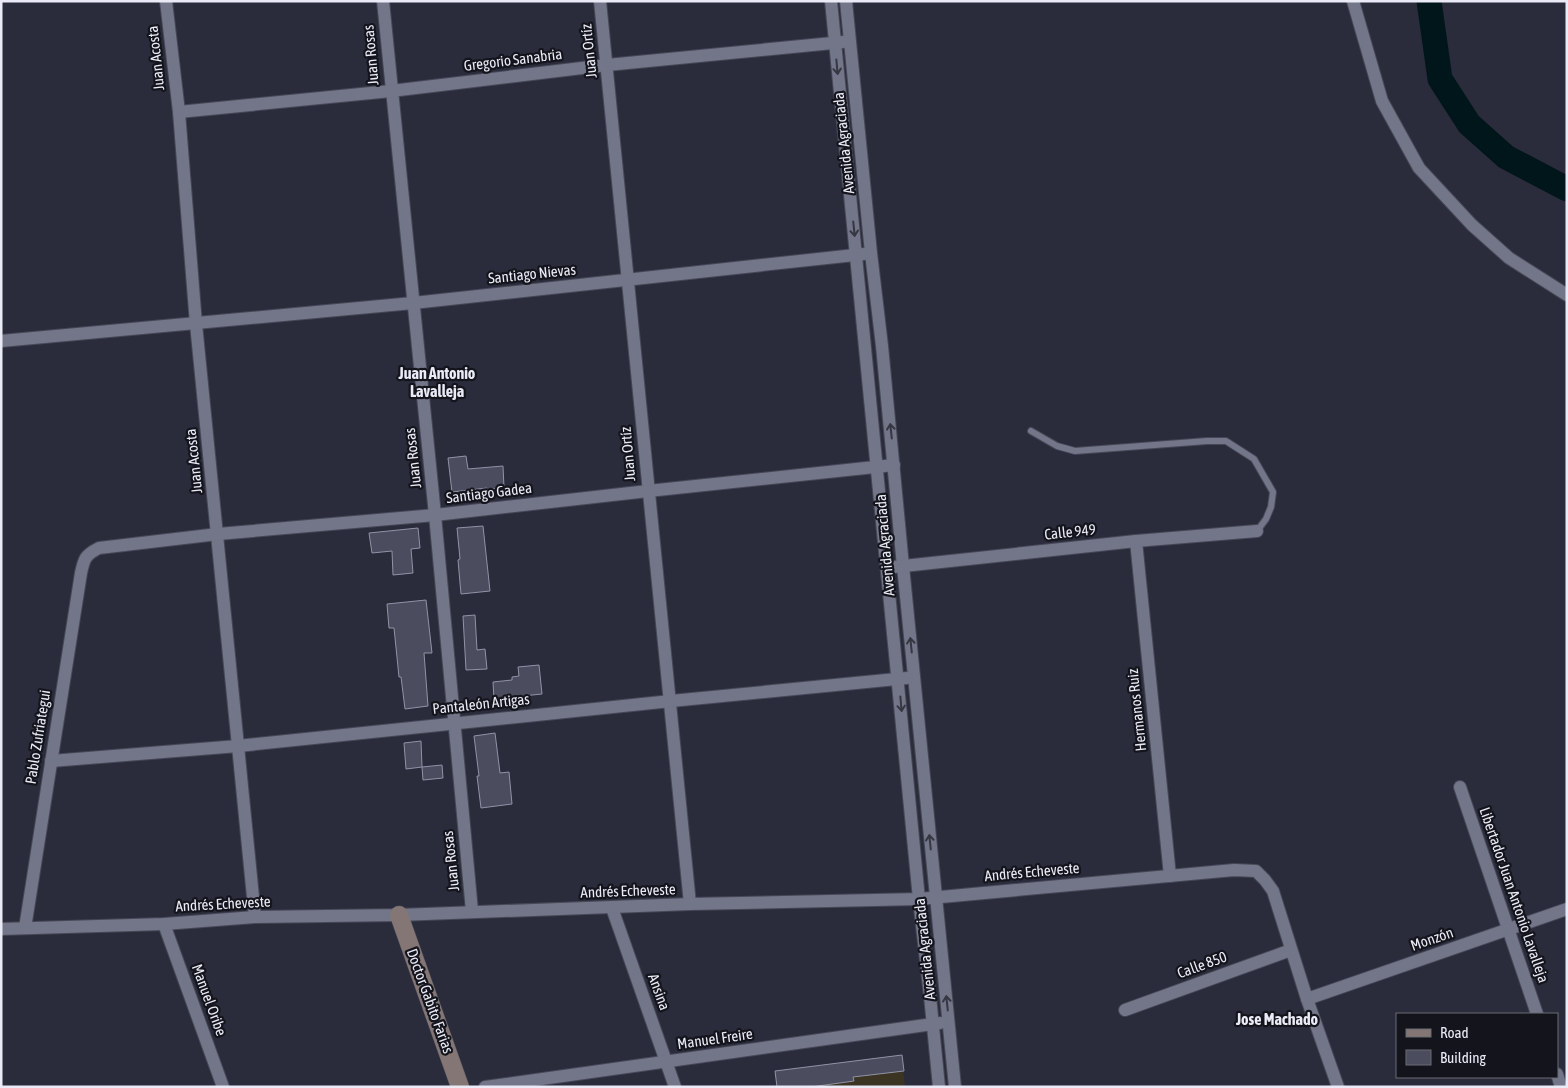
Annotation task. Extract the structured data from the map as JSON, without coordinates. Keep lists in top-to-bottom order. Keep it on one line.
{"streets":{"street":["Juan Ortíz","Juan Rosas","Juan Acosta","Gregorio Sanabria","Avenida Agraciada","Santiago Nievas","Santiago Gadea","Calle 949","Pantaleón Artigas","Hermanos Ruiz","Pablo Zufriategui","Andrés Echeveste","Libertador Juan Antonio Lavalleja","Monzón","Calle 850","Ansina","Manuel Oribe","Doctor Gabito Farias","Manuel Freire"]},"crossings":[["Juan Ortíz","Gregorio Sanabria"],["Juan Ortíz","Santiago Nievas"],["Juan Ortíz","Santiago Gadea"],["Juan Ortíz","Pantaleón Artigas"],["Juan Ortíz","Andrés Echeveste"],["Juan Rosas","Gregorio Sanabria"],["Juan Rosas","Santiago Nievas"],["Juan Rosas","Santiago Gadea"],["Juan Rosas","Pantaleón Artigas"],["Juan Rosas","Andrés Echeveste"],["Juan Acosta","Gregorio Sanabria"],["Juan Acosta","Santiago Nievas"],["Juan Acosta","Santiago Gadea"],["Juan Acosta","Pantaleón Artigas"],["Juan Acosta","Andrés Echeveste"],["Gregorio Sanabria","Avenida Agraciada"],["Avenida Agraciada","Santiago Nievas"],["Avenida Agraciada","Santiago Gadea"],["Avenida Agraciada","Calle 949"],["Avenida Agraciada","Pantaleón Artigas"],["Avenida Agraciada","Andrés Echeveste"],["Avenida Agraciada","Manuel Freire"],["Santiago Gadea","Pablo Zufriategui"],["Calle 949","Hermanos Ruiz"],["Pantaleón Artigas","Pablo Zufriategui"],["Hermanos Ruiz","Andrés Echeveste"],["Pablo Zufriategui","Andrés Echeveste"],["Andrés Echeveste","Calle 850"],["Andrés Echeveste","Ansina"],["Andrés Echeveste","Manuel Oribe"],["Andrés Echeveste","Doctor Gabito Farias"],["Libertador Juan Antonio Lavalleja","Monzón"],["Ansina","Manuel Freire"]],"districts":["Juan Antonio Lavalleja","Jose Machado"],"legend":["Road","Building"]}
